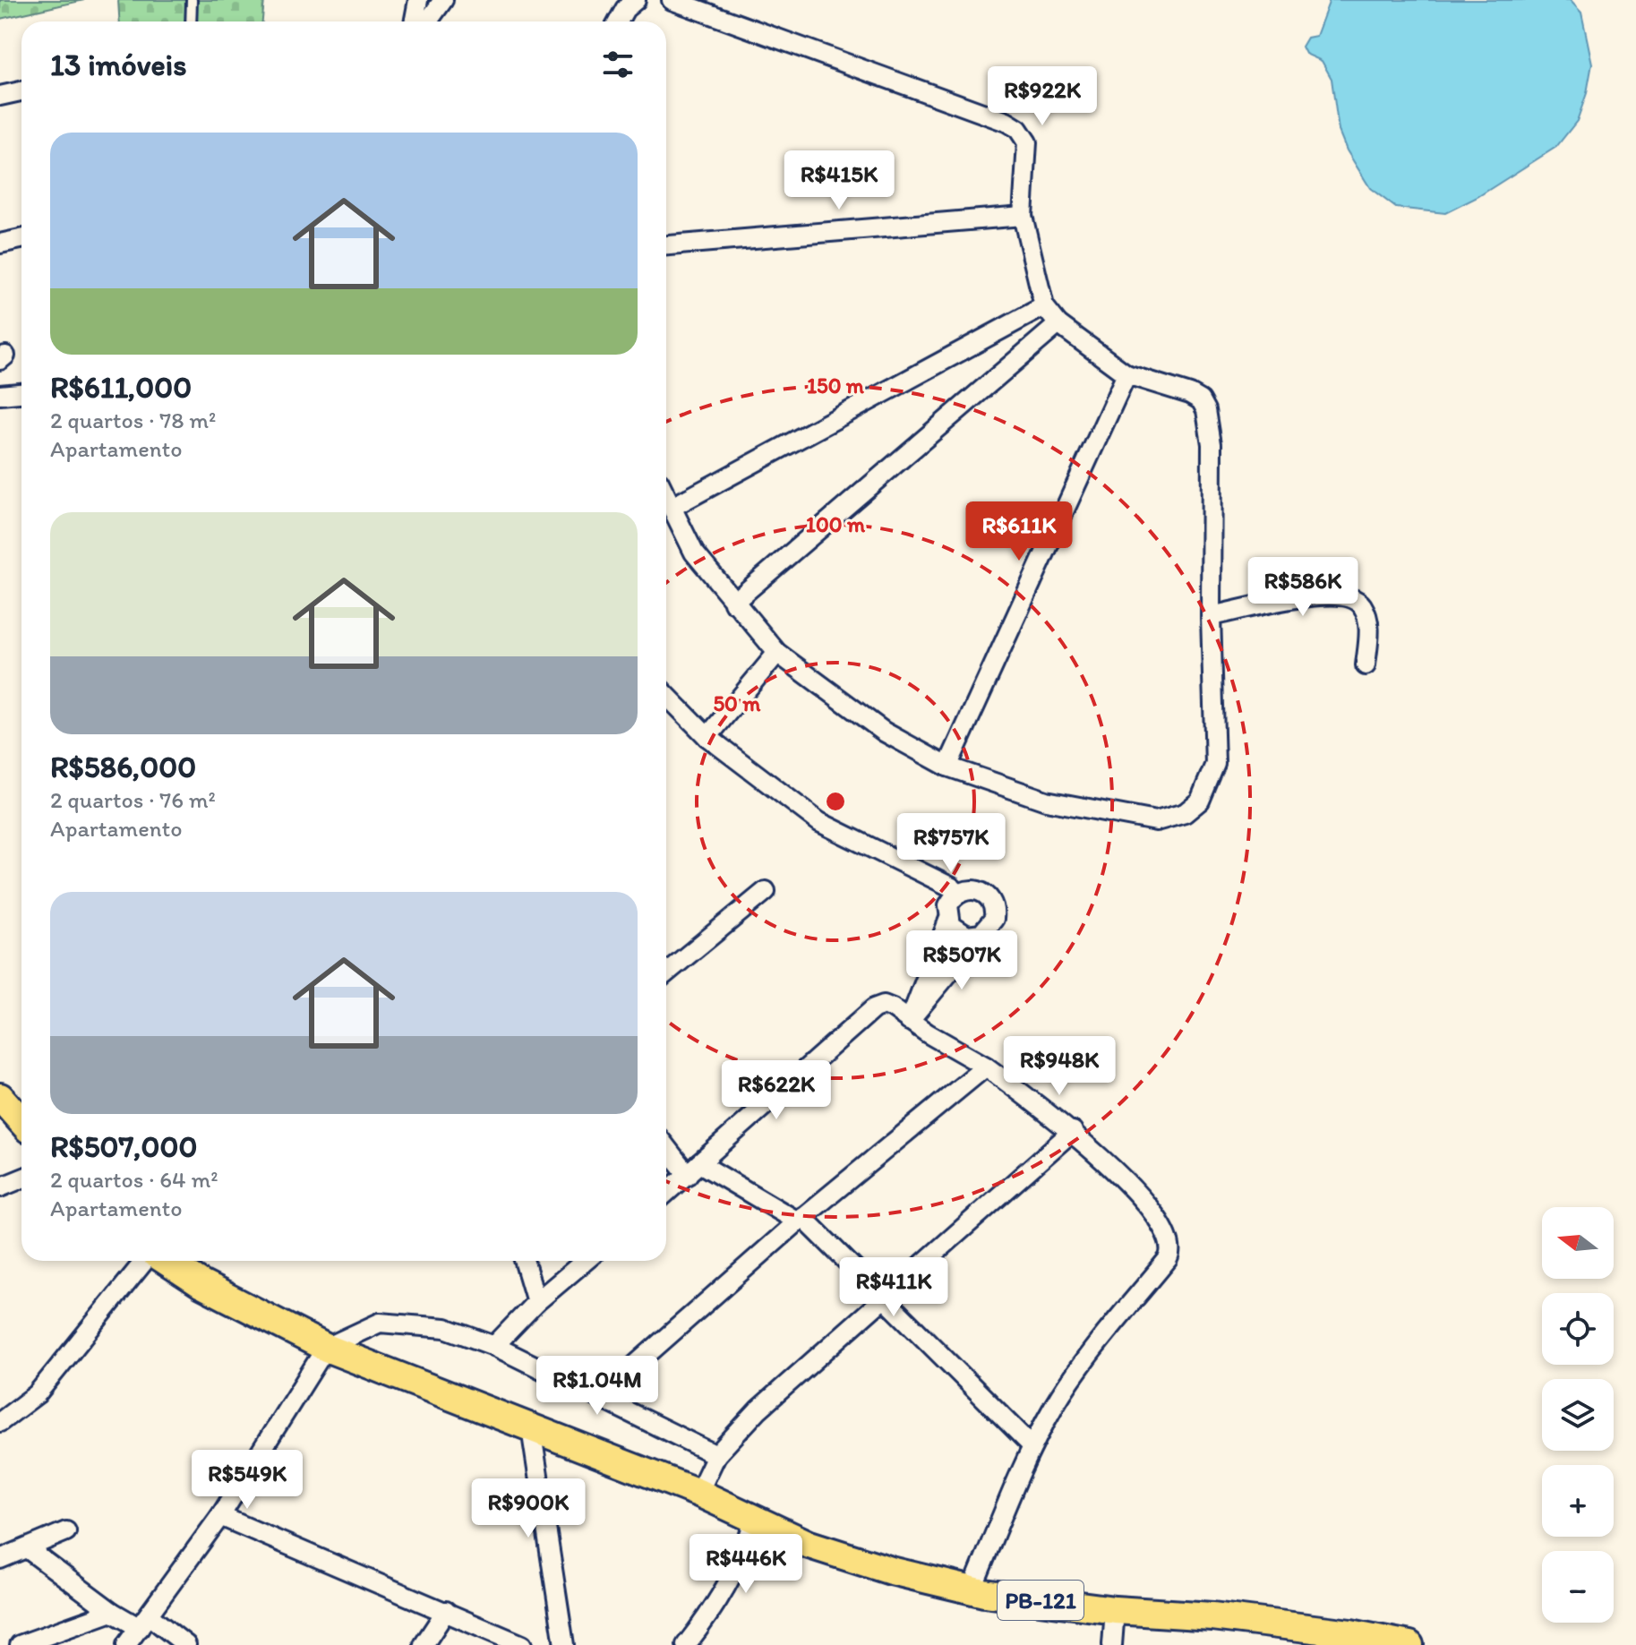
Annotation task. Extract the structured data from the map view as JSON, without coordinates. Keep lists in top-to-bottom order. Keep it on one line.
{"streets":{"main road":["PB-121"]},"north":"left","page":{"heading":"13 imóveis","price":["R$922K","R$415K","R$611K","R$586K","R$757K","R$507K","R$948K","R$622K","R$411K","R$1.04M","R$549K","R$900K","R$446K"],"list":[{"name":"R$611,000","note":"2 quartos · 78 m² · Apartamento"},{"name":"R$586,000","note":"2 quartos · 76 m² · Apartamento"},{"name":"R$507,000","note":"2 quartos · 64 m² · Apartamento"}],"map_buttons":["+","−"]},"rings":["150 m","100 m","50 m"]}
